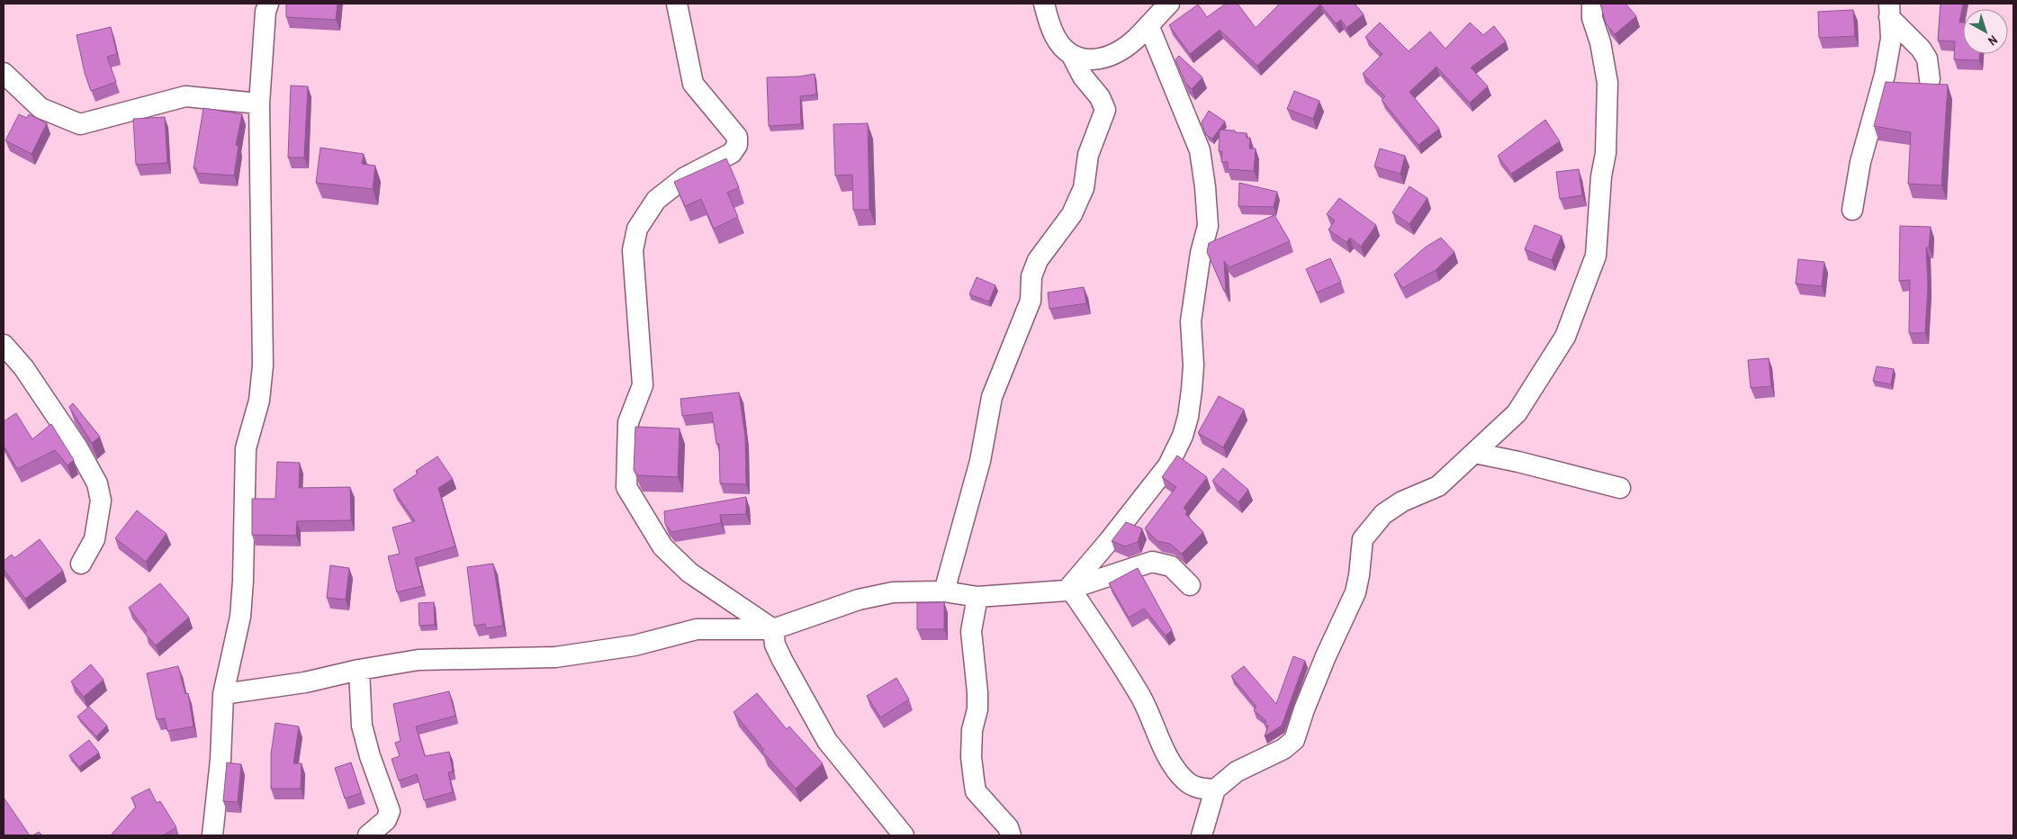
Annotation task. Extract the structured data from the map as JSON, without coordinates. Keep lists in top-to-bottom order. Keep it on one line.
{"north":"bottom right"}
